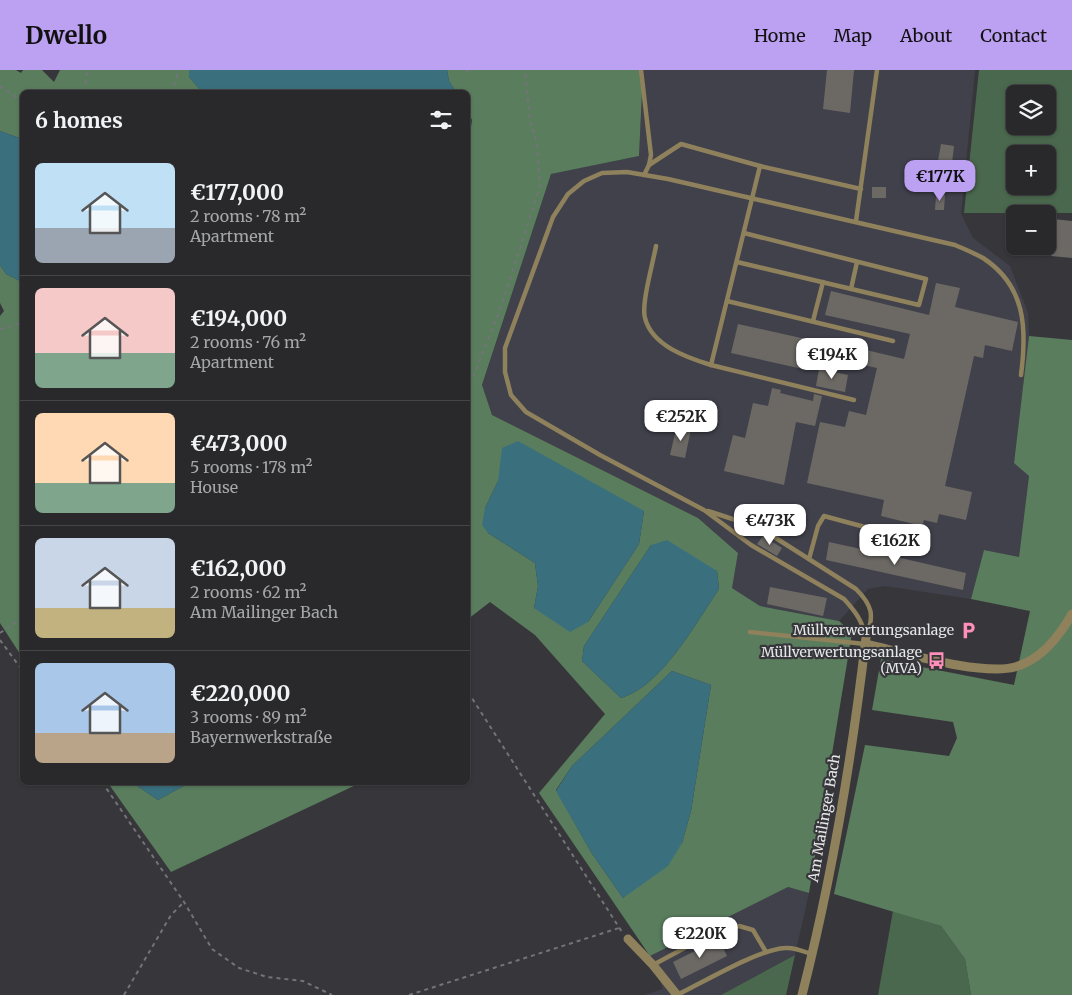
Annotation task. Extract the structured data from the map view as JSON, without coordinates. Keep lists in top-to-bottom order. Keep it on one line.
{"streets":{"street":["Am Mailinger Bach"]},"places":{"parking":["Müllverwertungsanlage"],"bus stop":["Müllverwertungsanlage (MVA)"]},"page":{"header":"Dwello","nav":["Home","Map","About","Contact"],"map_buttons":["+","−"],"heading":"6 homes","list":[{"name":"€177,000","note":"2 rooms · 78 m² · Apartment"},{"name":"€194,000","note":"2 rooms · 76 m² · Apartment"},{"name":"€473,000","note":"5 rooms · 178 m² · House"},{"name":"€162,000","note":"2 rooms · 62 m² · Am Mailinger Bach"},{"name":"€220,000","note":"3 rooms · 89 m² · Bayernwerkstraße"}],"price":["€177K","€194K","€252K","€473K","€162K","€220K"]}}
